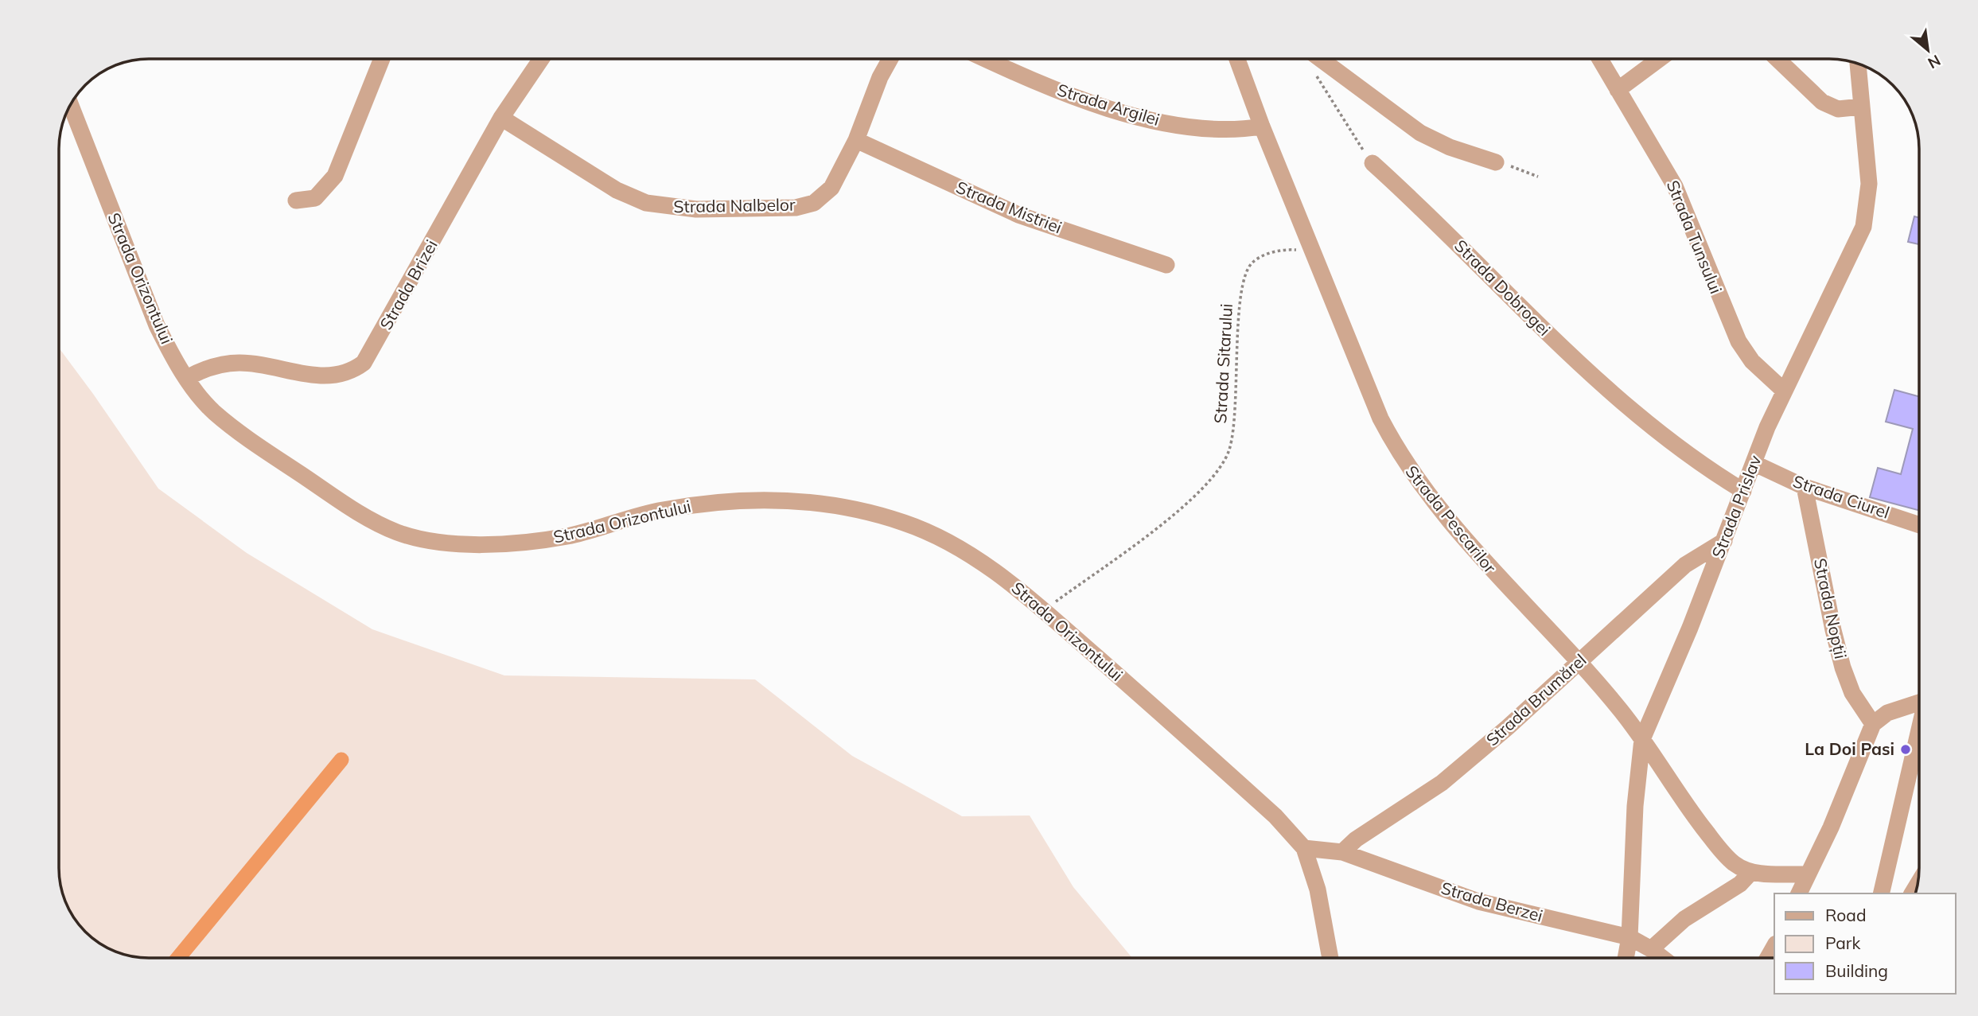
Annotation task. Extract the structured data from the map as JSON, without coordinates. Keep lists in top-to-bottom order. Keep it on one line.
{"streets":{"street":["Strada Argilei","Strada Nalbelor","Strada Mistriei","Strada Tunsului","Strada Orizontului","Strada Brizei","Strada Dobrogei","Strada Ciurel","Strada Prislav","Strada Pescarilor","Strada Nopții","Strada Brumărel","Strada Berzei"],"path":["Strada Sitarului"]},"crossings":[["Strada Argilei","Strada Pescarilor"],["Strada Nalbelor","Strada Mistriei"],["Strada Nalbelor","Strada Brizei"],["Strada Tunsului","Strada Prislav"],["Strada Orizontului","Strada Brizei"],["Strada Orizontului","Strada Sitarului"],["Strada Orizontului","Strada Berzei"],["Strada Dobrogei","Strada Prislav"],["Strada Sitarului","Strada Pescarilor"],["Strada Ciurel","Strada Prislav"],["Strada Ciurel","Strada Nopții"],["Strada Prislav","Strada Pescarilor"],["Strada Prislav","Strada Brumărel"],["Strada Prislav","Strada Berzei"],["Strada Pescarilor","Strada Brumărel"],["Strada Brumărel","Strada Berzei"]],"places":["La Doi Pasi"],"legend":["Road","Park","Building"],"north":"bottom right"}
